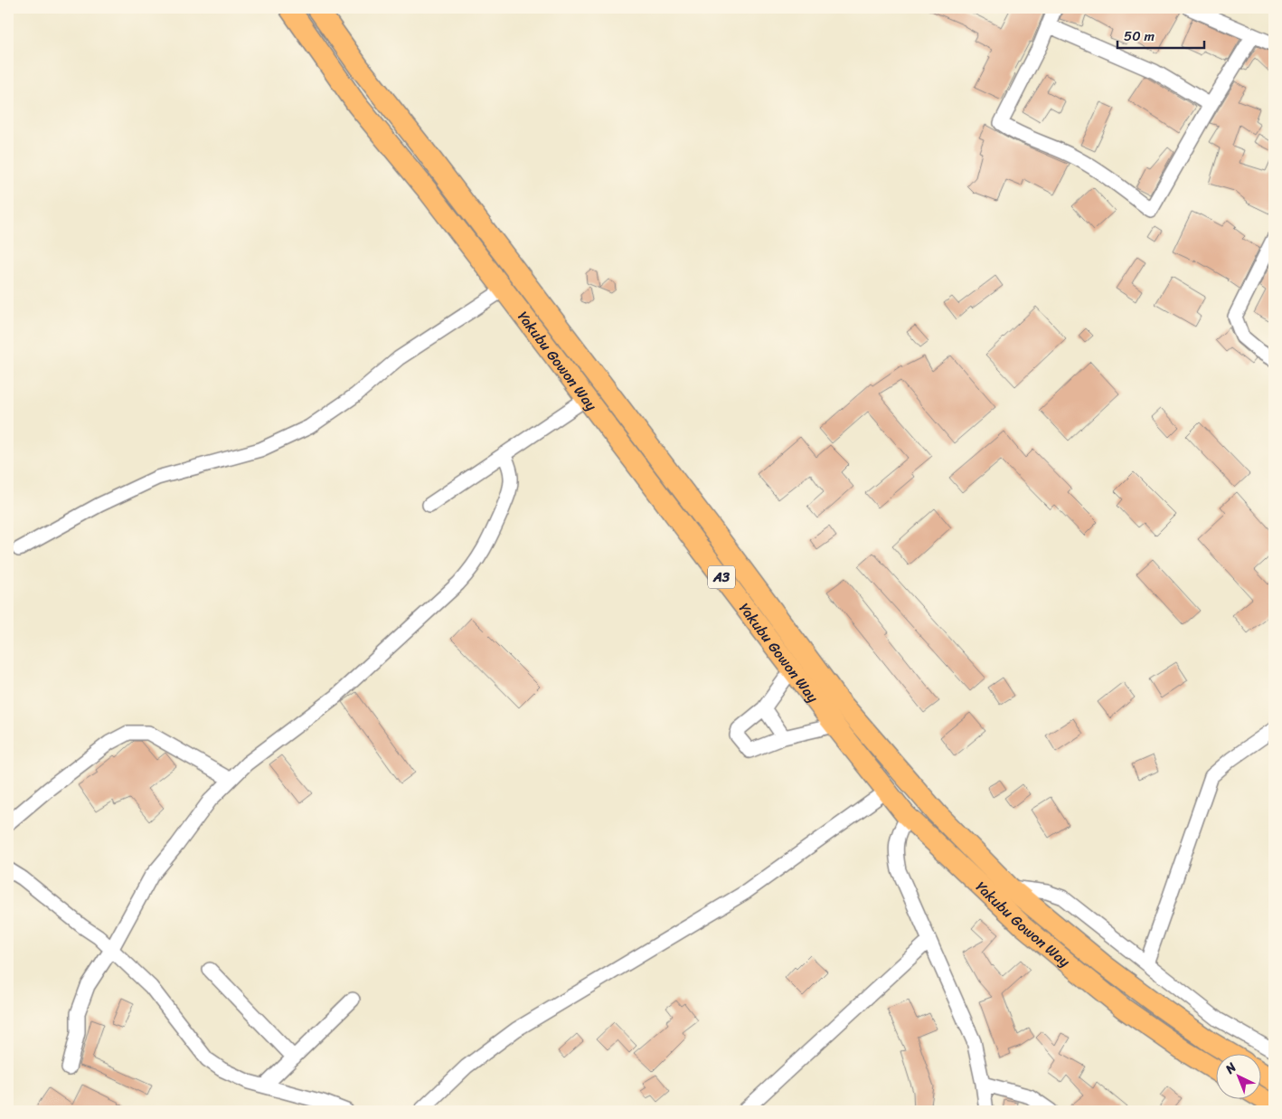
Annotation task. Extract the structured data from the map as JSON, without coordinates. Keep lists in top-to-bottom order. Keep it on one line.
{"streets":{"highway":["Yakubu Gowon Way","A3"]},"scale_bar":"50 m","north":"top left"}
